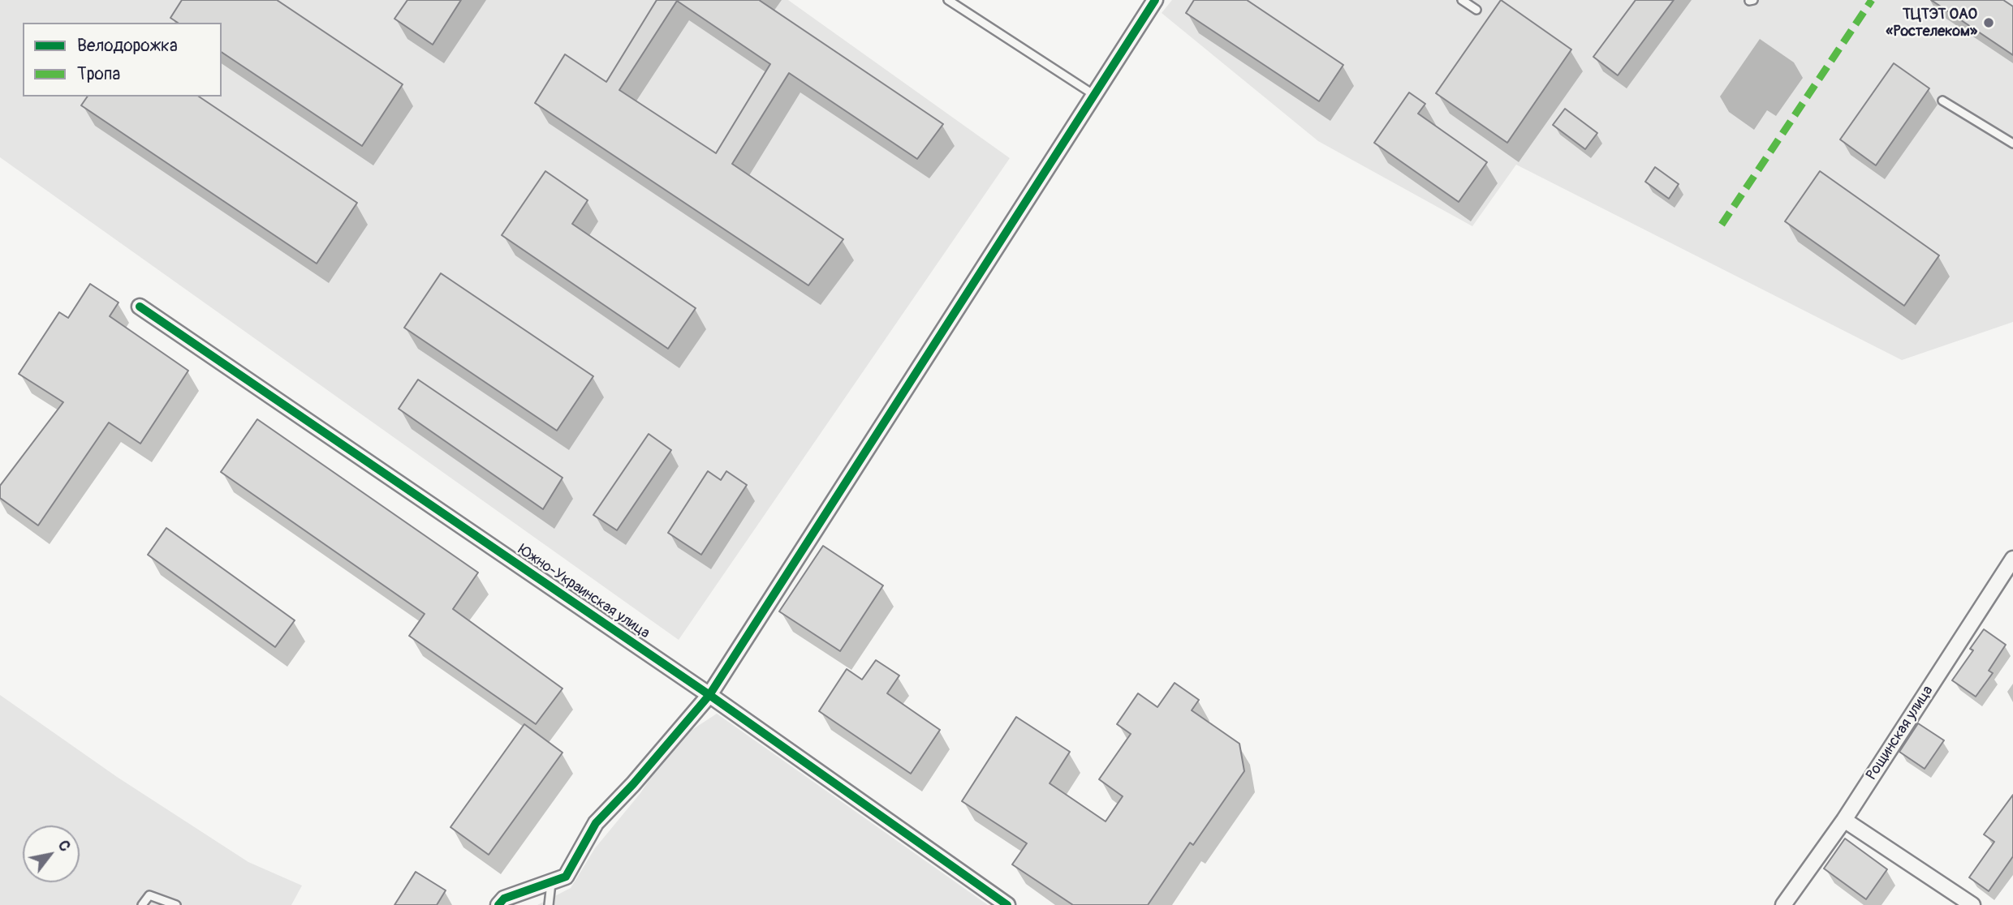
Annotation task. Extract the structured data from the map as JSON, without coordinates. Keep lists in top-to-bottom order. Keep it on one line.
{"streets":{"street":["Южно-Украинская улица","Рощинская улица"]},"places":["ТЦТЭТ ОАО «Ростелеком»"],"legend":["Велодорожка","Тропа"],"north":"top right"}
